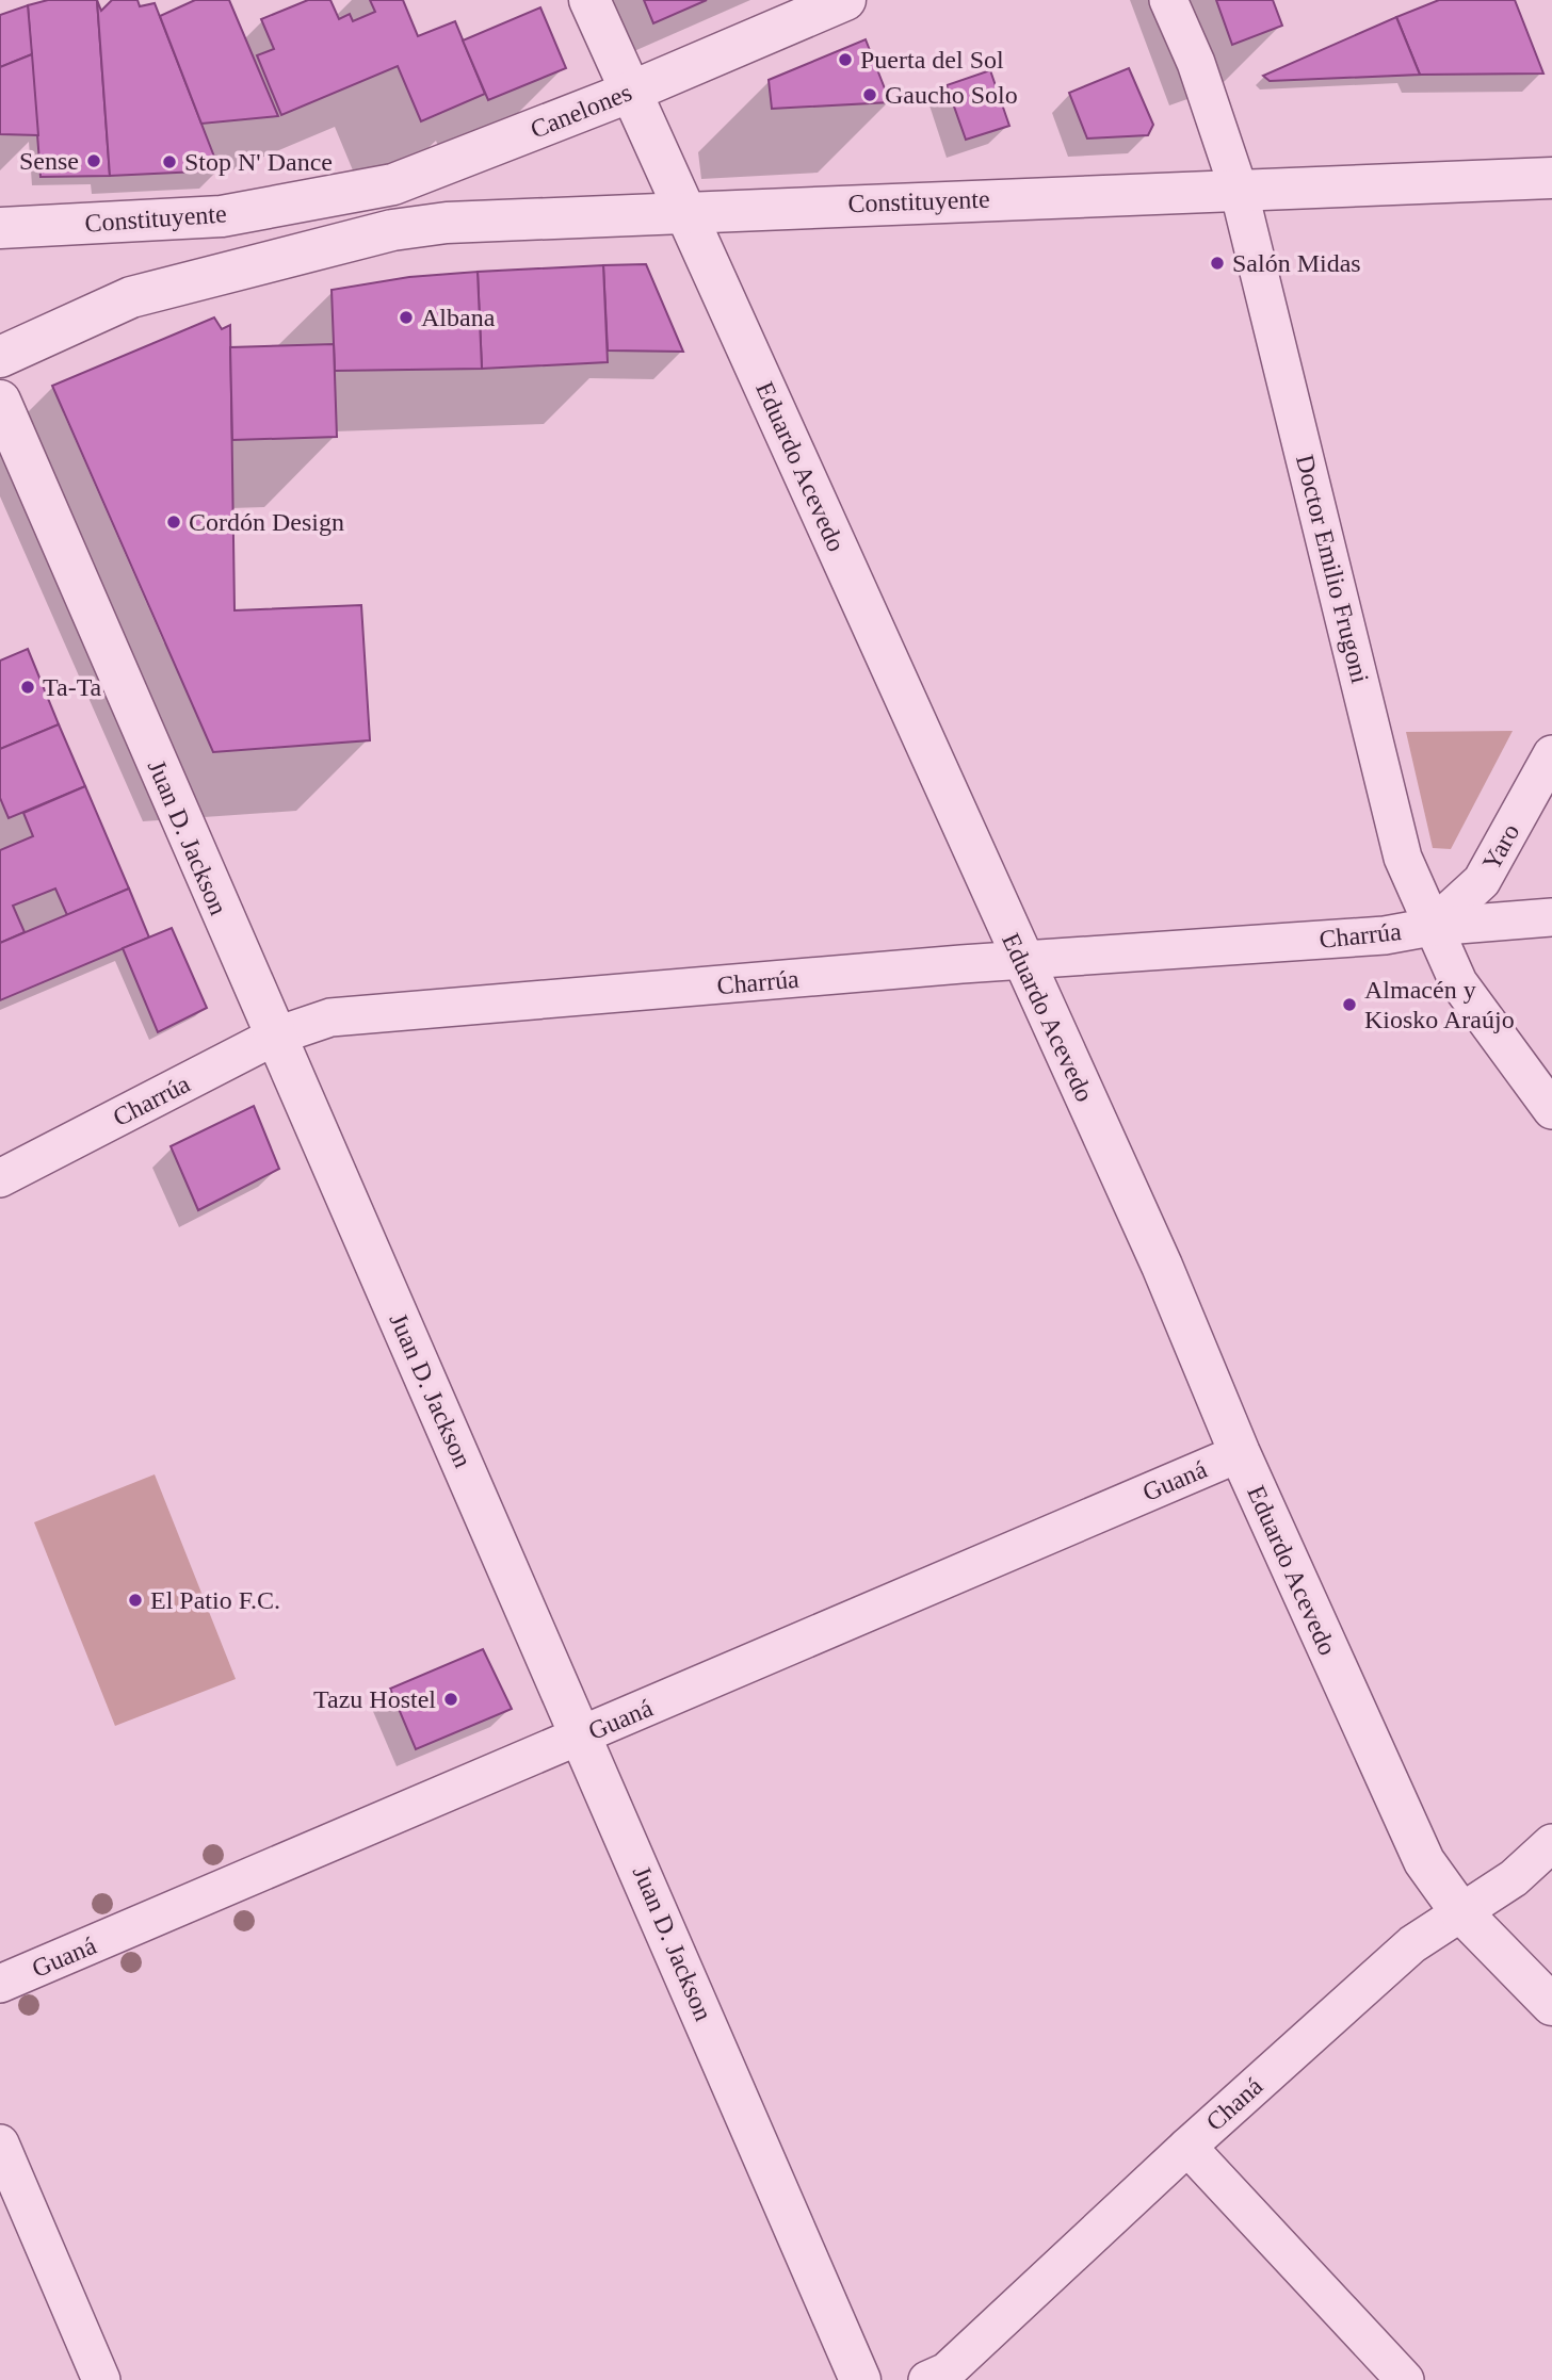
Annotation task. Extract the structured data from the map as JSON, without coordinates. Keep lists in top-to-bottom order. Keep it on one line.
{"streets":{"street":["Canelones","Constituyente","Eduardo Acevedo","Doctor Emilio Frugoni","Juan D. Jackson","Yaro","Charrúa","Guaná","Chaná"]},"crossings":[["Canelones","Constituyente"],["Canelones","Eduardo Acevedo"],["Constituyente","Eduardo Acevedo"],["Constituyente","Doctor Emilio Frugoni"],["Eduardo Acevedo","Charrúa"],["Eduardo Acevedo","Guaná"],["Eduardo Acevedo","Chaná"],["Doctor Emilio Frugoni","Yaro"],["Doctor Emilio Frugoni","Charrúa"],["Juan D. Jackson","Charrúa"],["Juan D. Jackson","Guaná"],["Yaro","Charrúa"]],"places":["Puerta del Sol","Gaucho Solo","Sense","Stop N' Dance","Salón Midas","Albana","Cordón Design","Ta-Ta","Almacén y Kiosko Araújo","El Patio F.C.","Tazu Hostel"]}
